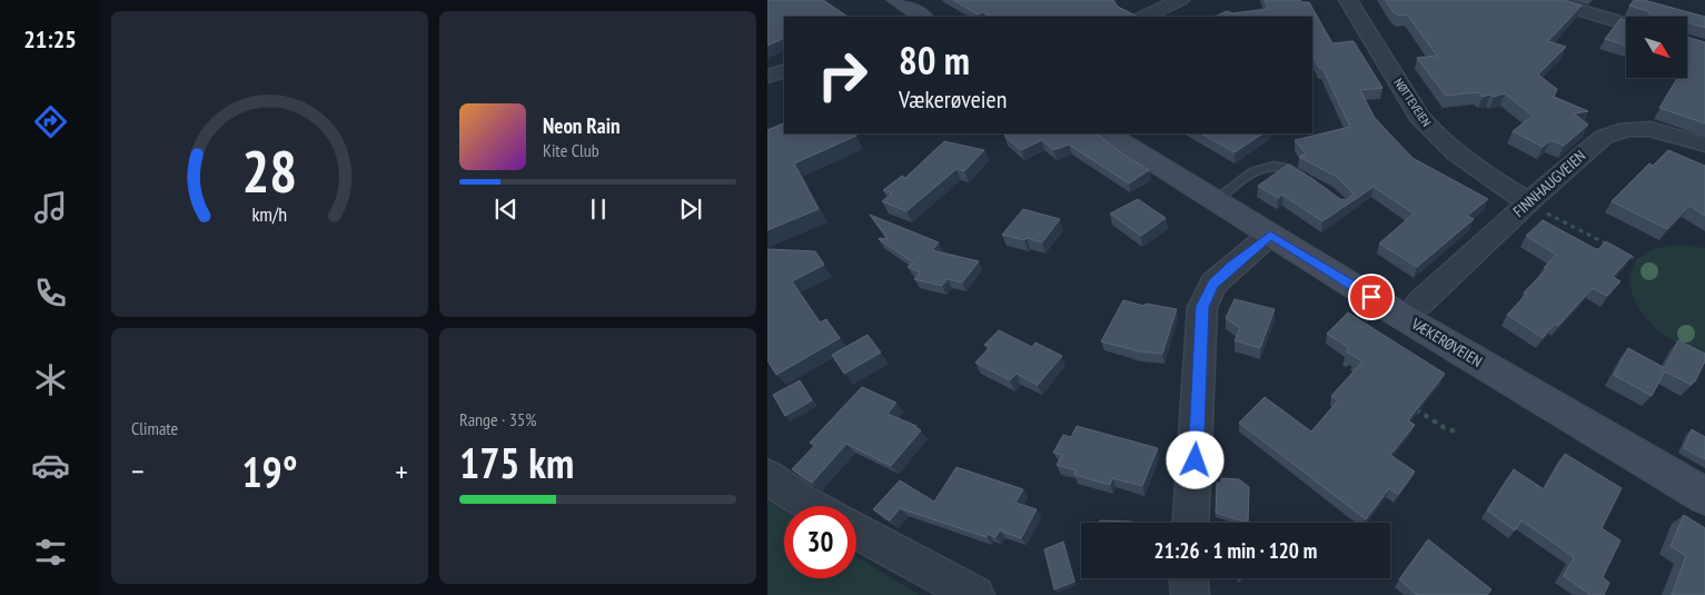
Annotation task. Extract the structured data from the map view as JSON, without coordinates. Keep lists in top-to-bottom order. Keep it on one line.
{"streets":{"main road":["VÆKERØVEIEN"],"street":["NØTTEVEIEN","FINNHAUGVEIEN"]},"crossings":[["NØTTEVEIEN","FINNHAUGVEIEN"]],"north":"bottom right","page":{"tabs":"21:25","turn":["80 m","Vækerøveien"],"song":["Neon Rain","Kite Club"],"tile":["Climate",["Range · 35%","175 km"]],"heat":["−","19°","+"],"limit":"30","trip":"21:26 · 1 min · 120 m","gauge":["28","km/h"]}}
